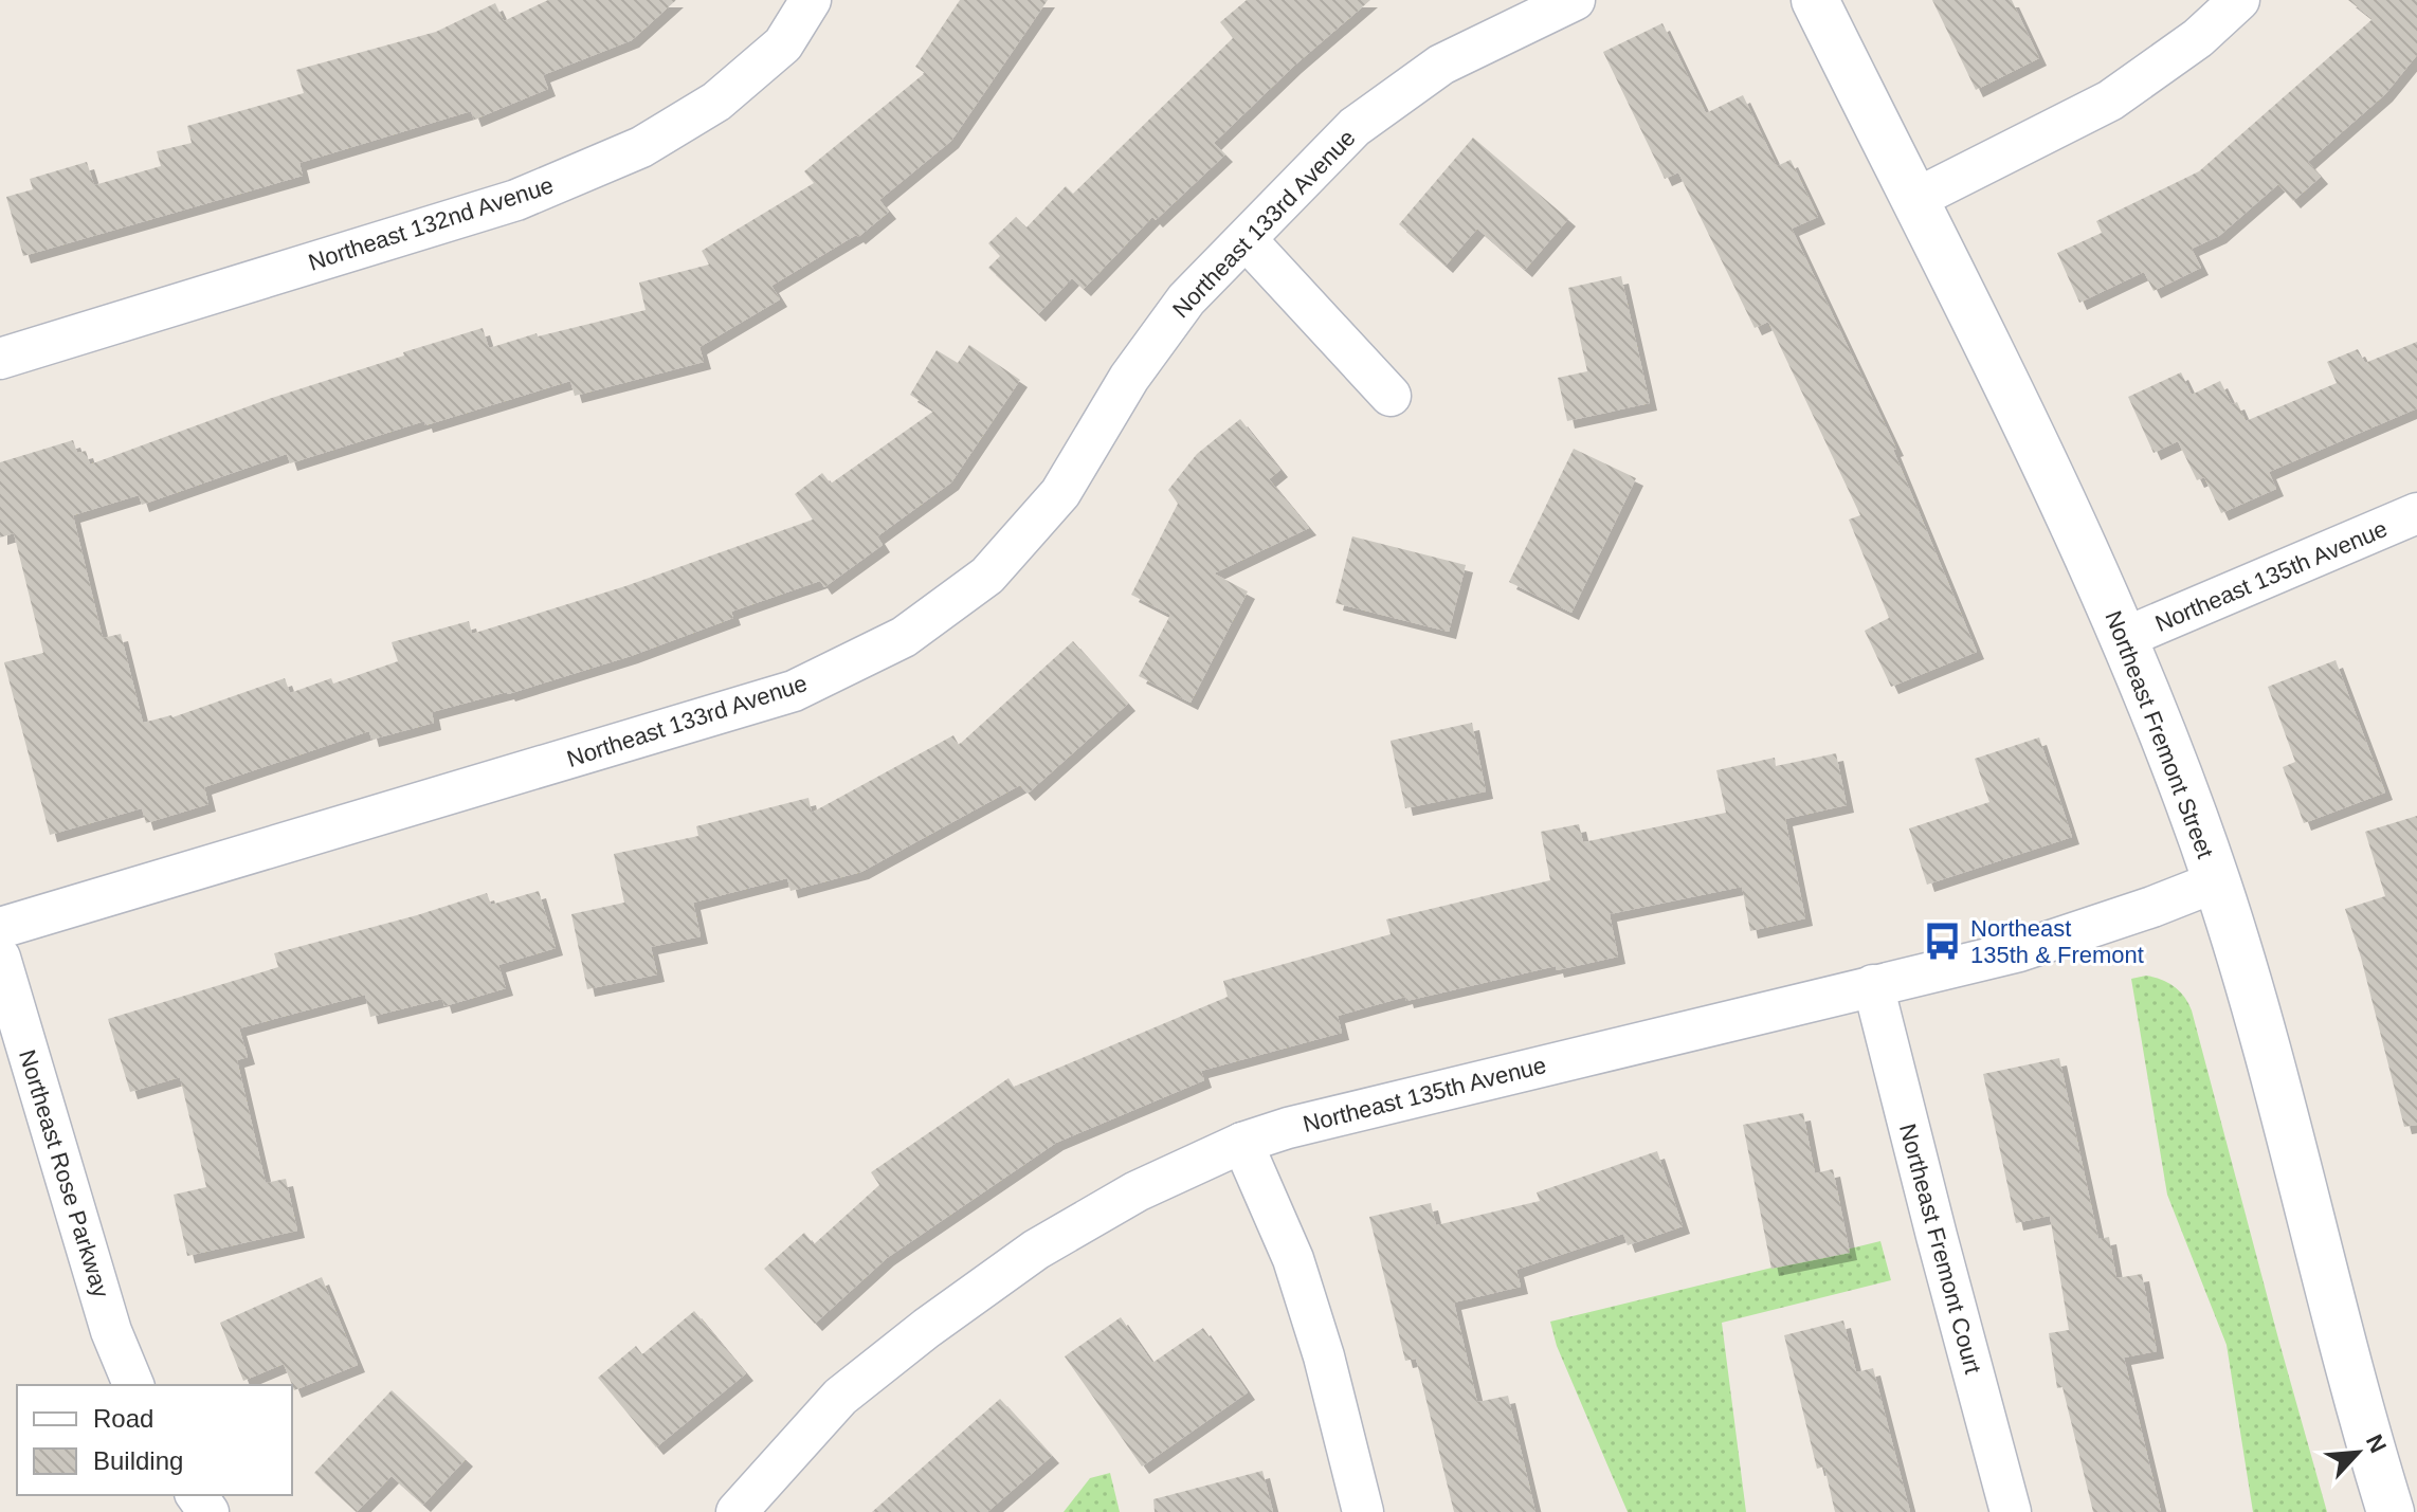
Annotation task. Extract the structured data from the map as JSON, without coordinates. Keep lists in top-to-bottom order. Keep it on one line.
{"streets":{"street":["Northeast 132nd Avenue","Northeast 133rd Avenue","Northeast 135th Avenue","Northeast Fremont Street","Northeast Rose Parkway","Northeast Fremont Court"]},"crossings":[["Northeast 135th Avenue","Northeast Fremont Street"],["Northeast 135th Avenue","Northeast Fremont Court"]],"places":{"bus stop":["Northeast 135th & Fremont"]},"legend":["Road","Building"],"north":"top right"}
